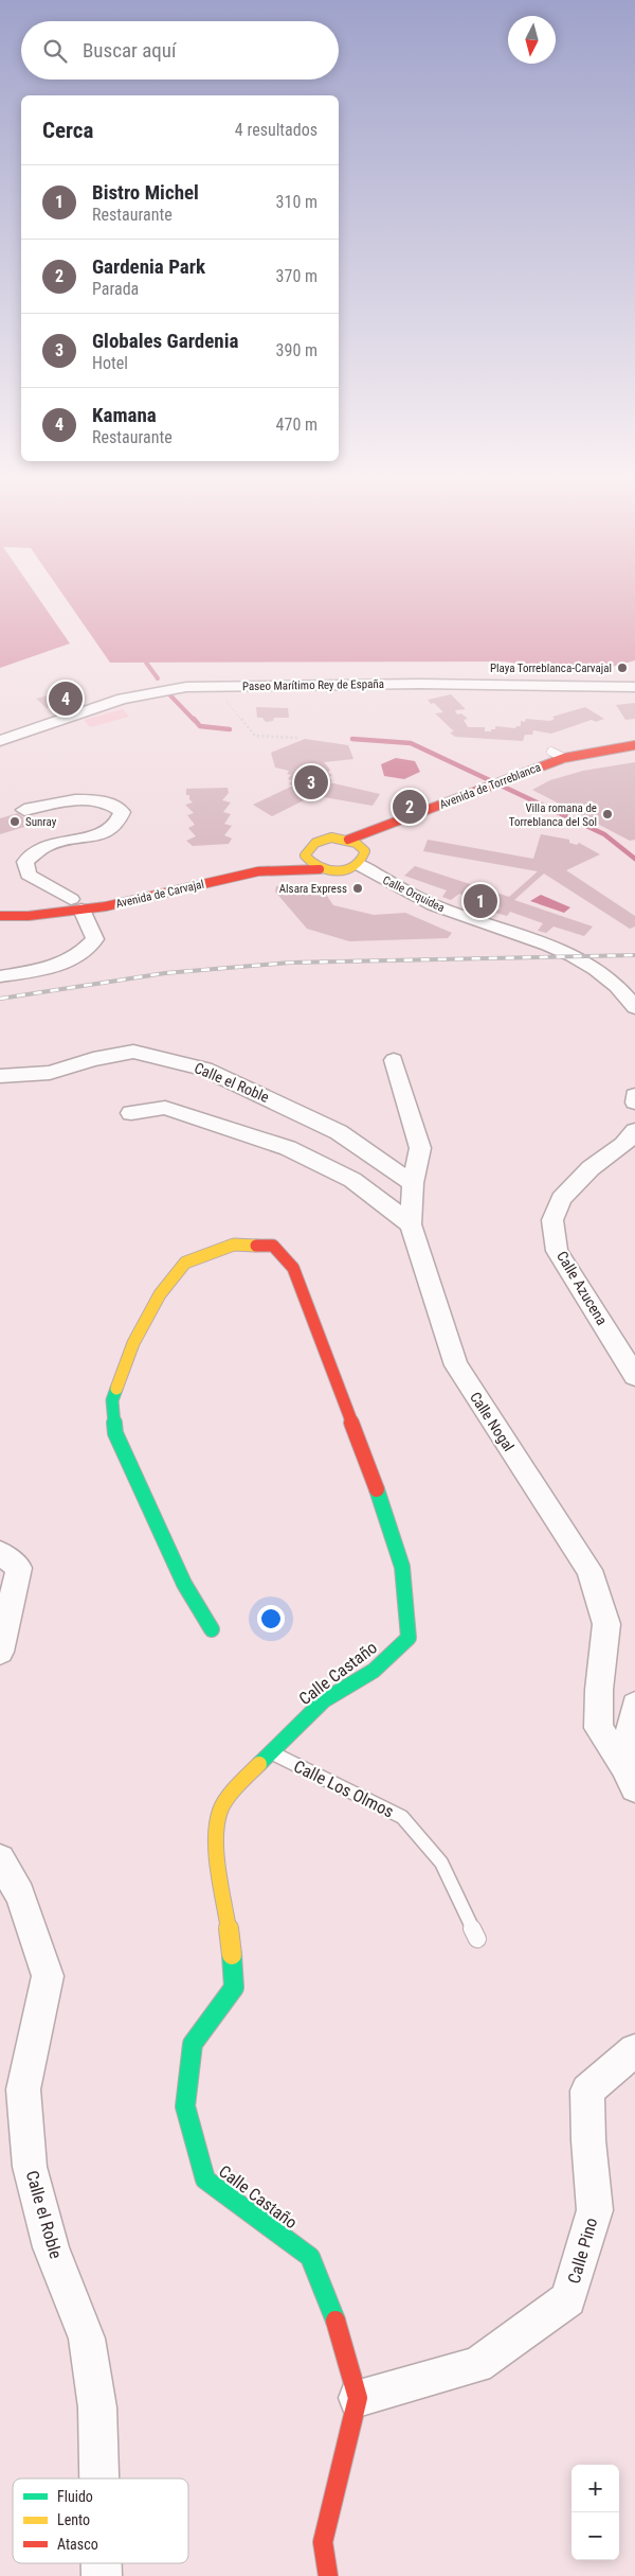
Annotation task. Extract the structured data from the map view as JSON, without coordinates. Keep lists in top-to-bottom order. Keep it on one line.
{"streets":{"main road":["Avenida de Torreblanca","Avenida de Carvajal","Calle Castaño"],"street":["Paseo Marítimo Rey de España","Calle Orquidea","Calle el Roble","Calle Azucena","Calle Nogal","Calle Pino"],"lane":["Calle Los Olmos"]},"crossings":[["Avenida de Carvajal","Calle Orquidea"],["Calle el Roble","Calle Nogal"],["Calle Castaño","Calle Los Olmos"],["Calle Castaño","Calle Pino"]],"places":["Playa Torreblanca-Carvajal","Villa romana de Torreblanca del Sol","Sunray","Alsara Express"],"legend":["Fluido","Lento","Atasco"],"north":"bottom","page":{"search":"Buscar aquí","heading":["Cerca","4 resultados"],"list":[{"mark":"1","name":"Bistro Michel","note":"Restaurante","value":"310 m"},{"mark":"2","name":"Gardenia Park","note":"Parada","value":"370 m"},{"mark":"3","name":"Globales Gardenia","note":"Hotel","value":"390 m"},{"mark":"4","name":"Kamana","note":"Restaurante","value":"470 m"}],"pins":["4","3","2","1"],"map_buttons":["+","−"]}}
